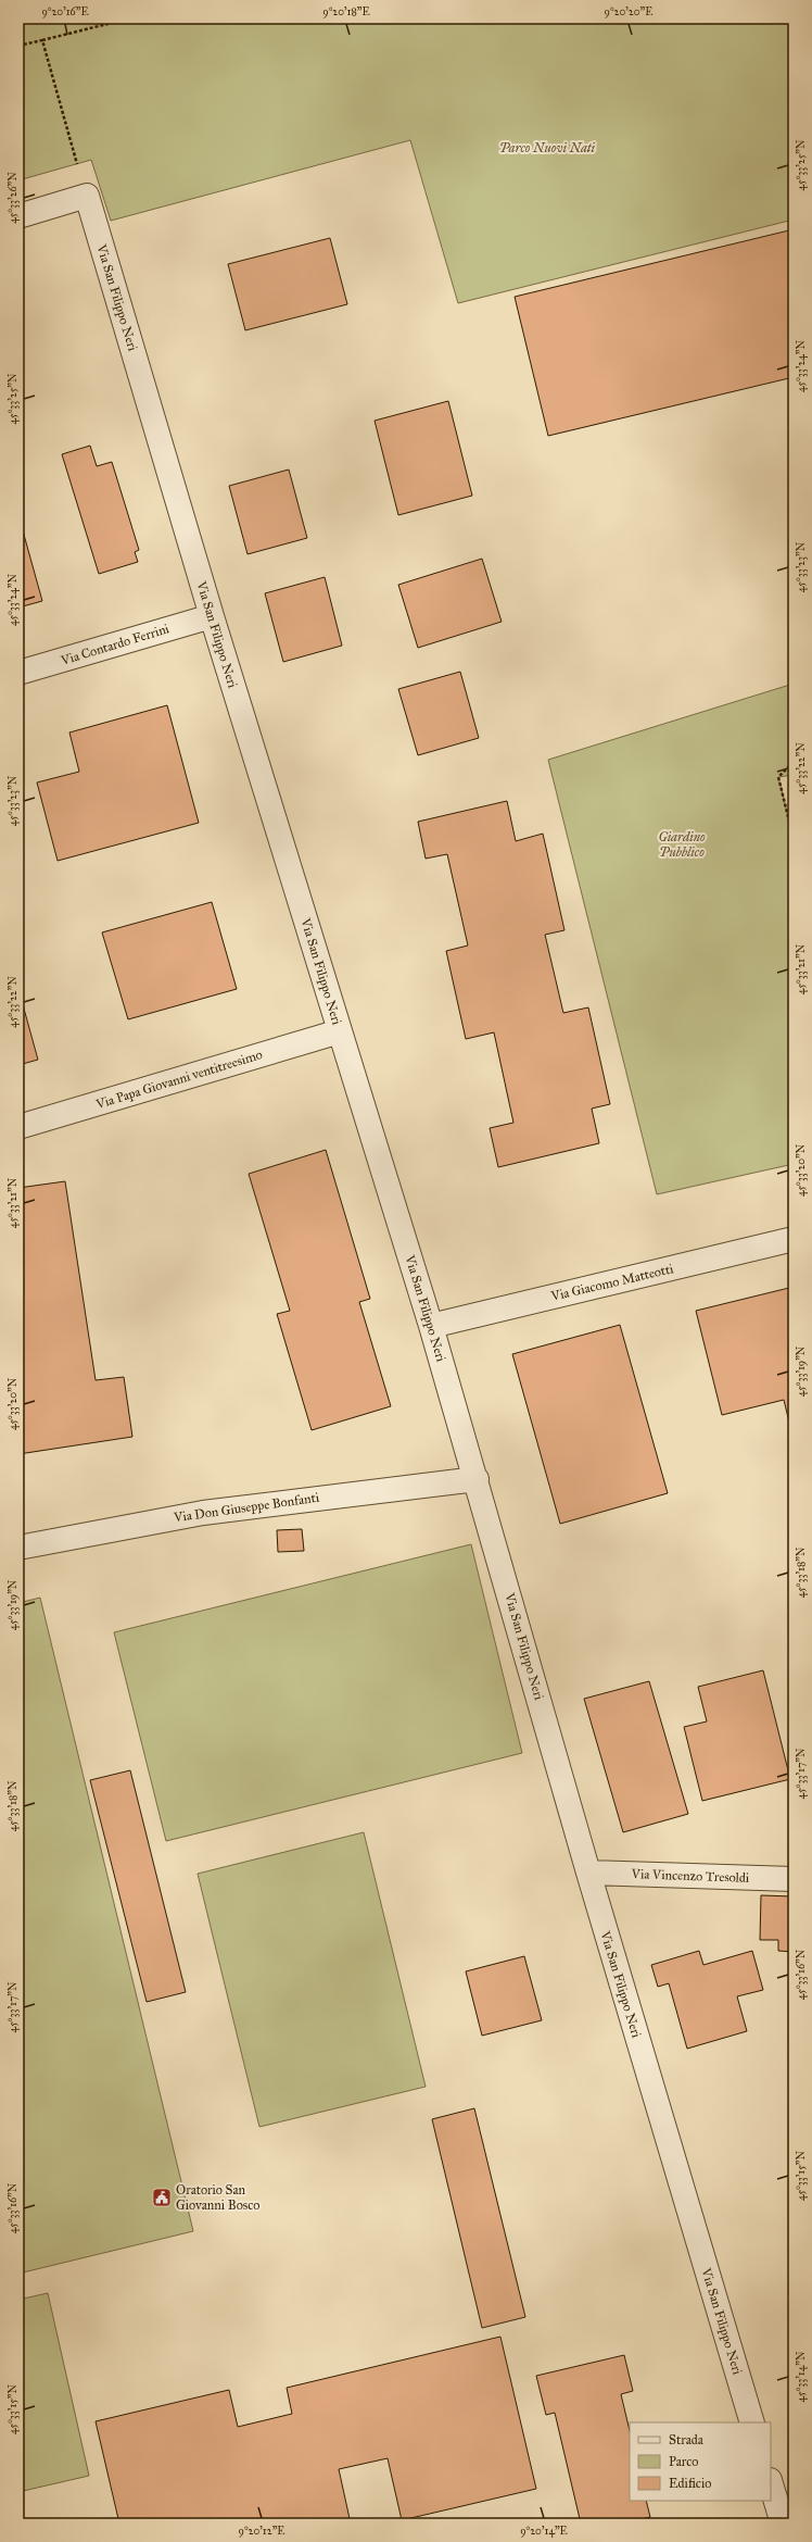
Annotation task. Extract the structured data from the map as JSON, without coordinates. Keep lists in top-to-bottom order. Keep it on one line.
{"streets":{"street":["Via San Filippo Neri","Via Contardo Ferrini","Via Papa Giovanni ventitreesimo","Via Giacomo Matteotti","Via Don Giuseppe Bonfanti","Via Vincenzo Tresoldi"]},"crossings":[["Via San Filippo Neri","Via Contardo Ferrini"],["Via San Filippo Neri","Via Papa Giovanni ventitreesimo"],["Via San Filippo Neri","Via Giacomo Matteotti"],["Via San Filippo Neri","Via Don Giuseppe Bonfanti"],["Via San Filippo Neri","Via Vincenzo Tresoldi"]],"parks":["Parco Nuovi Nati","Giardino Pubblico"],"places":{"public building":["Oratorio San Giovanni Bosco"]},"legend":["Strada","Parco","Edificio"],"coordinates":["9°20'16\"E","9°20'18\"E","9°20'20\"E","45°33'25\"N","45°33'26\"N","45°33'24\"N","45°33'23\"N","45°33'22\"N","45°33'21\"N","45°33'20\"N","45°33'19\"N","45°33'18\"N","45°33'17\"N","45°33'16\"N","45°33'15\"N","45°33'14\"N","9°20'12\"E","9°20'14\"E"]}
